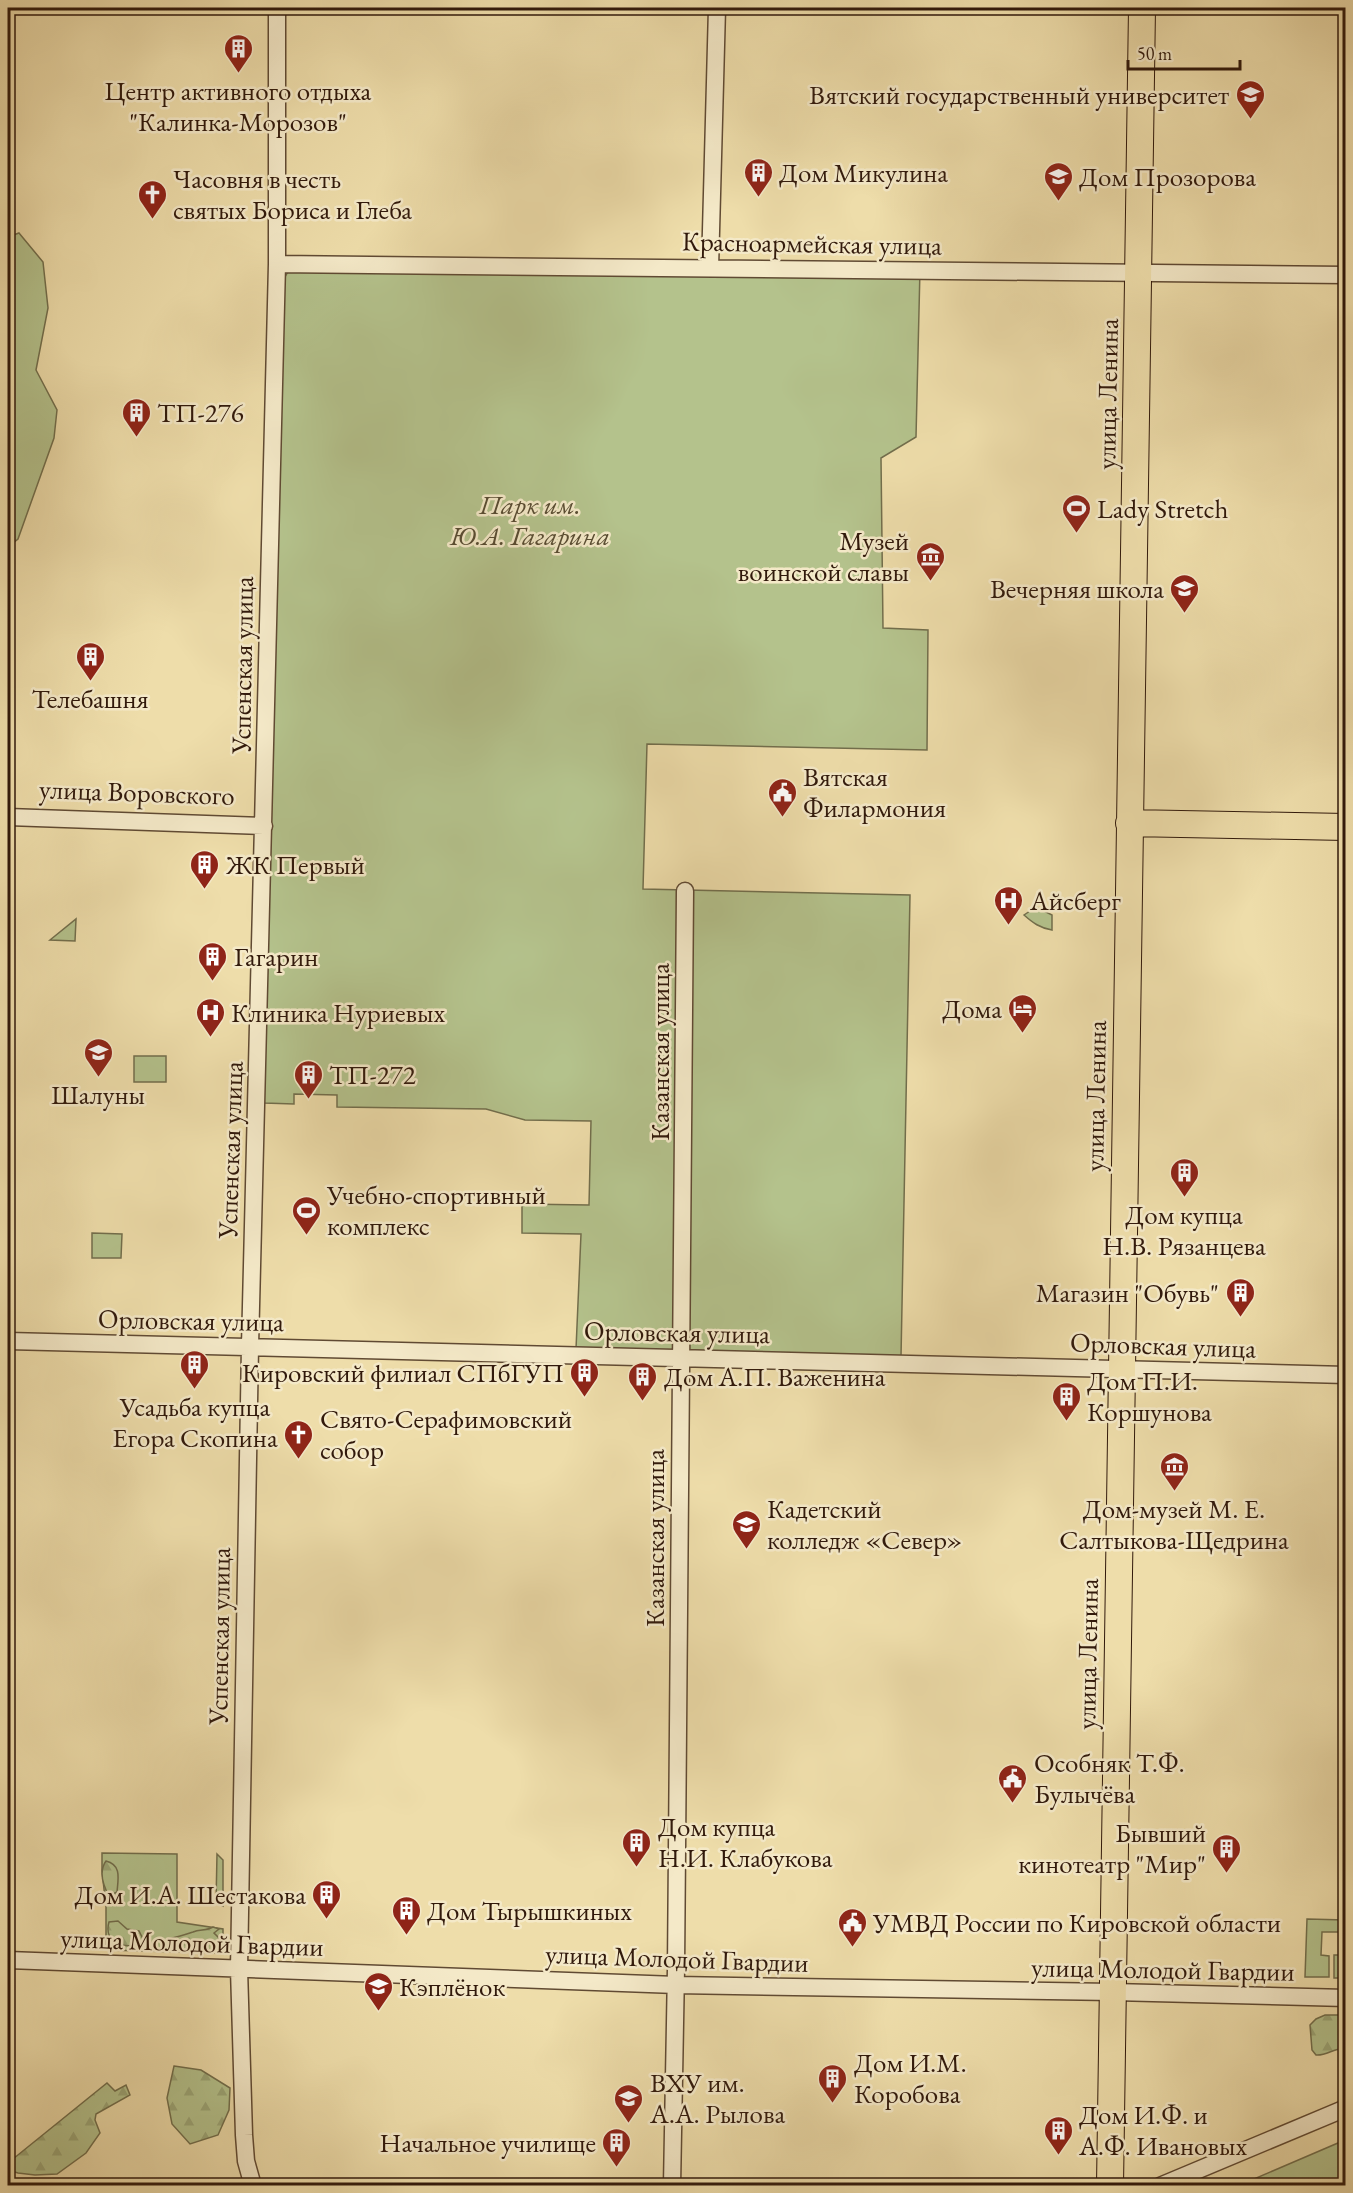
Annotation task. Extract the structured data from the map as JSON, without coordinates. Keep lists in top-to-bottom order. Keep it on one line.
{"streets":{"main road":["улица Ленина"],"street":["Красноармейская улица","Успенская улица","улица Воровского","Казанская улица","Орловская улица","улица Молодой Гвардии"]},"crossings":[["Красноармейская улица","улица Ленина"],["Красноармейская улица","Успенская улица"],["улица Ленина","Орловская улица"],["улица Ленина","улица Молодой Гвардии"],["Успенская улица","улица Воровского"],["Успенская улица","Орловская улица"],["Успенская улица","улица Молодой Гвардии"],["Казанская улица","Орловская улица"],["Казанская улица","улица Молодой Гвардии"]],"parks":["Парк им. Ю.А. Гагарина"],"places":{"building":["Центр активного отдыха \"Калинка-Морозов\"","Дом Микулина","ТП-276","Телебашня","ЖК Первый","Гагарин","ТП-272","Дом купца Н.В. Рязанцева","Магазин \"Обувь\"","Усадьба купца Егора Скопина","Кировский филиал СПбГУП","Дом А.П. Важенина","Дом П.И. Коршунова","Дом купца Н.И. Клабукова","Бывший кинотеатр \"Мир\"","Дом И.А. Шестакова","Дом Тырышкиных","Дом И.М. Коробова","Дом И.Ф. и А.Ф. Ивановых","Начальное училище"],"school or university":["Вятский государственный университет","Дом Прозорова","Вечерняя школа","Шалуны","Кадетский колледж «Север»","Кэплёнок","ВХУ им. А.А. Рылова"],"church":["Часовня в честь святых Бориса и Глеба","Свято-Серафимовский собор"],"sports":["Lady Stretch","Учебно-спортивный комплекс"],"museum":["Музей воинской славы","Дом-музей М. Е. Салтыкова-Щедрина"],"public building":["Вятская Филармония","Особняк Т.Ф. Булычёва","УМВД России по Кировской области"],"hospital":["Айсберг","Клиника Нуриевых"],"hotel":["Дома"]},"scale_bar":"50 m"}
